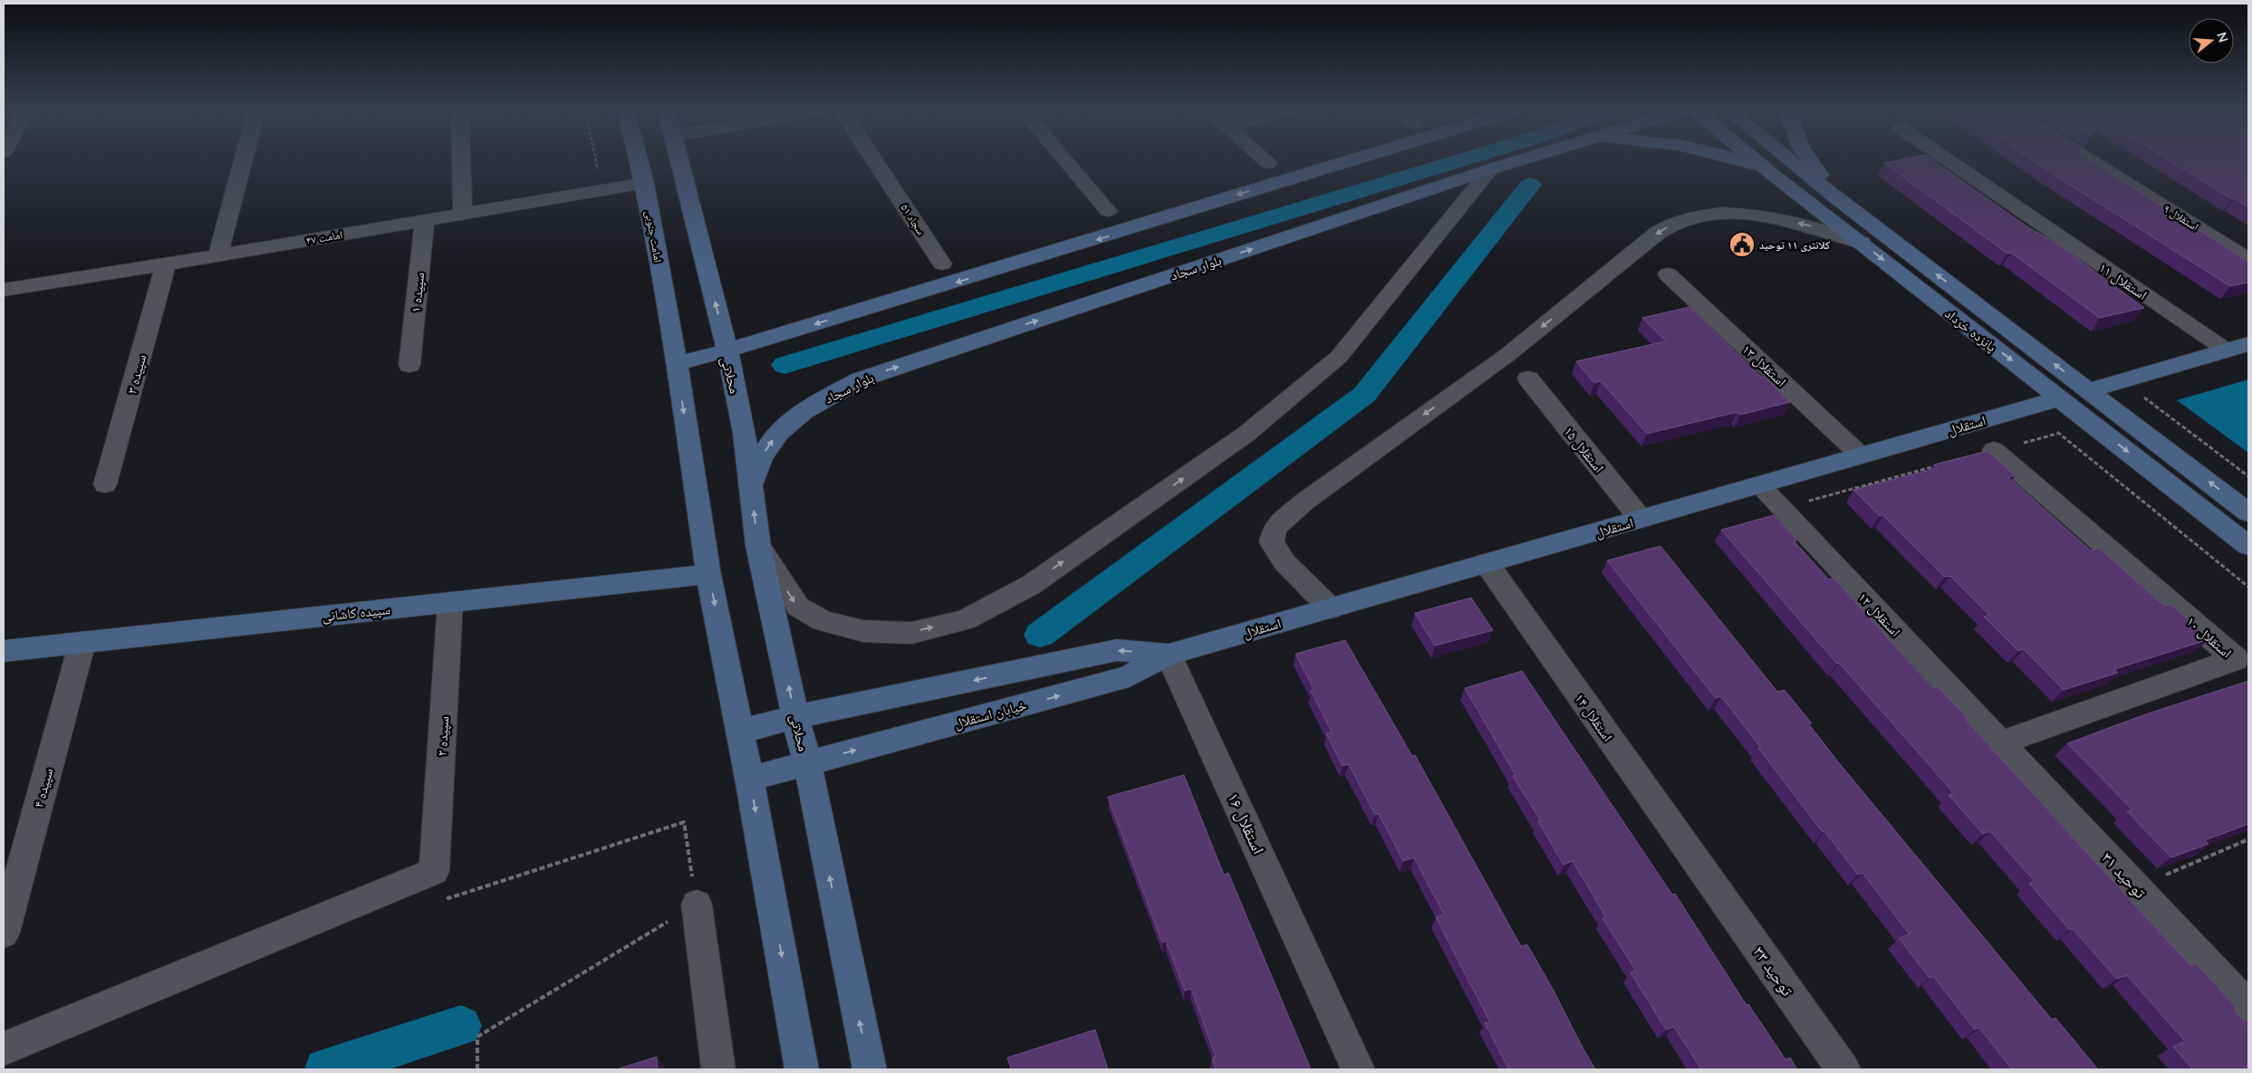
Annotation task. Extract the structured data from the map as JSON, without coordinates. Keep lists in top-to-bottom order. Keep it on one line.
{"streets":{"main road":["امامت جنوبی","بلوار سجاد","پانزده خرداد","محلاتی","استقلال","سپیده کاشانی","خیابان استقلال"],"street":["استقلال ۹","سجاد ۵۱","امامت ۴۷","استقلال ۱۱","سپیده ۱","استقلال ۱۳","سپیده ۳","استقلال ۱۵","استقلال ۱۲","استقلال ۱۰","استقلال ۱۴","سپیده ۲","سپیده ۴","استقلال ۱۶","توحید ۳۱","توحید ۳۳"]},"crossings":[["امامت جنوبی","امامت ۴۷"],["امامت جنوبی","محلاتی"],["امامت ۴۷","سپیده ۱"],["امامت ۴۷","سپیده ۳"],["بلوار سجاد","محلاتی"],["پانزده خرداد","استقلال"],["استقلال ۱۳","استقلال"],["محلاتی","خیابان استقلال"],["استقلال","استقلال ۱۵"],["استقلال","استقلال ۱۲"],["استقلال","خیابان استقلال"],["استقلال","استقلال ۱۴"],["استقلال","استقلال ۱۶"],["سپیده کاشانی","سپیده ۲"],["سپیده کاشانی","سپیده ۴"],["استقلال ۱۲","استقلال ۱۰"],["استقلال ۱۲","توحید ۳۱"],["استقلال ۱۰","توحید ۳۱"],["خیابان استقلال","استقلال ۱۶"],["استقلال ۱۴","توحید ۳۳"]],"places":{"public building":["کلانتری ۱۱ توحید"]},"north":"right"}
